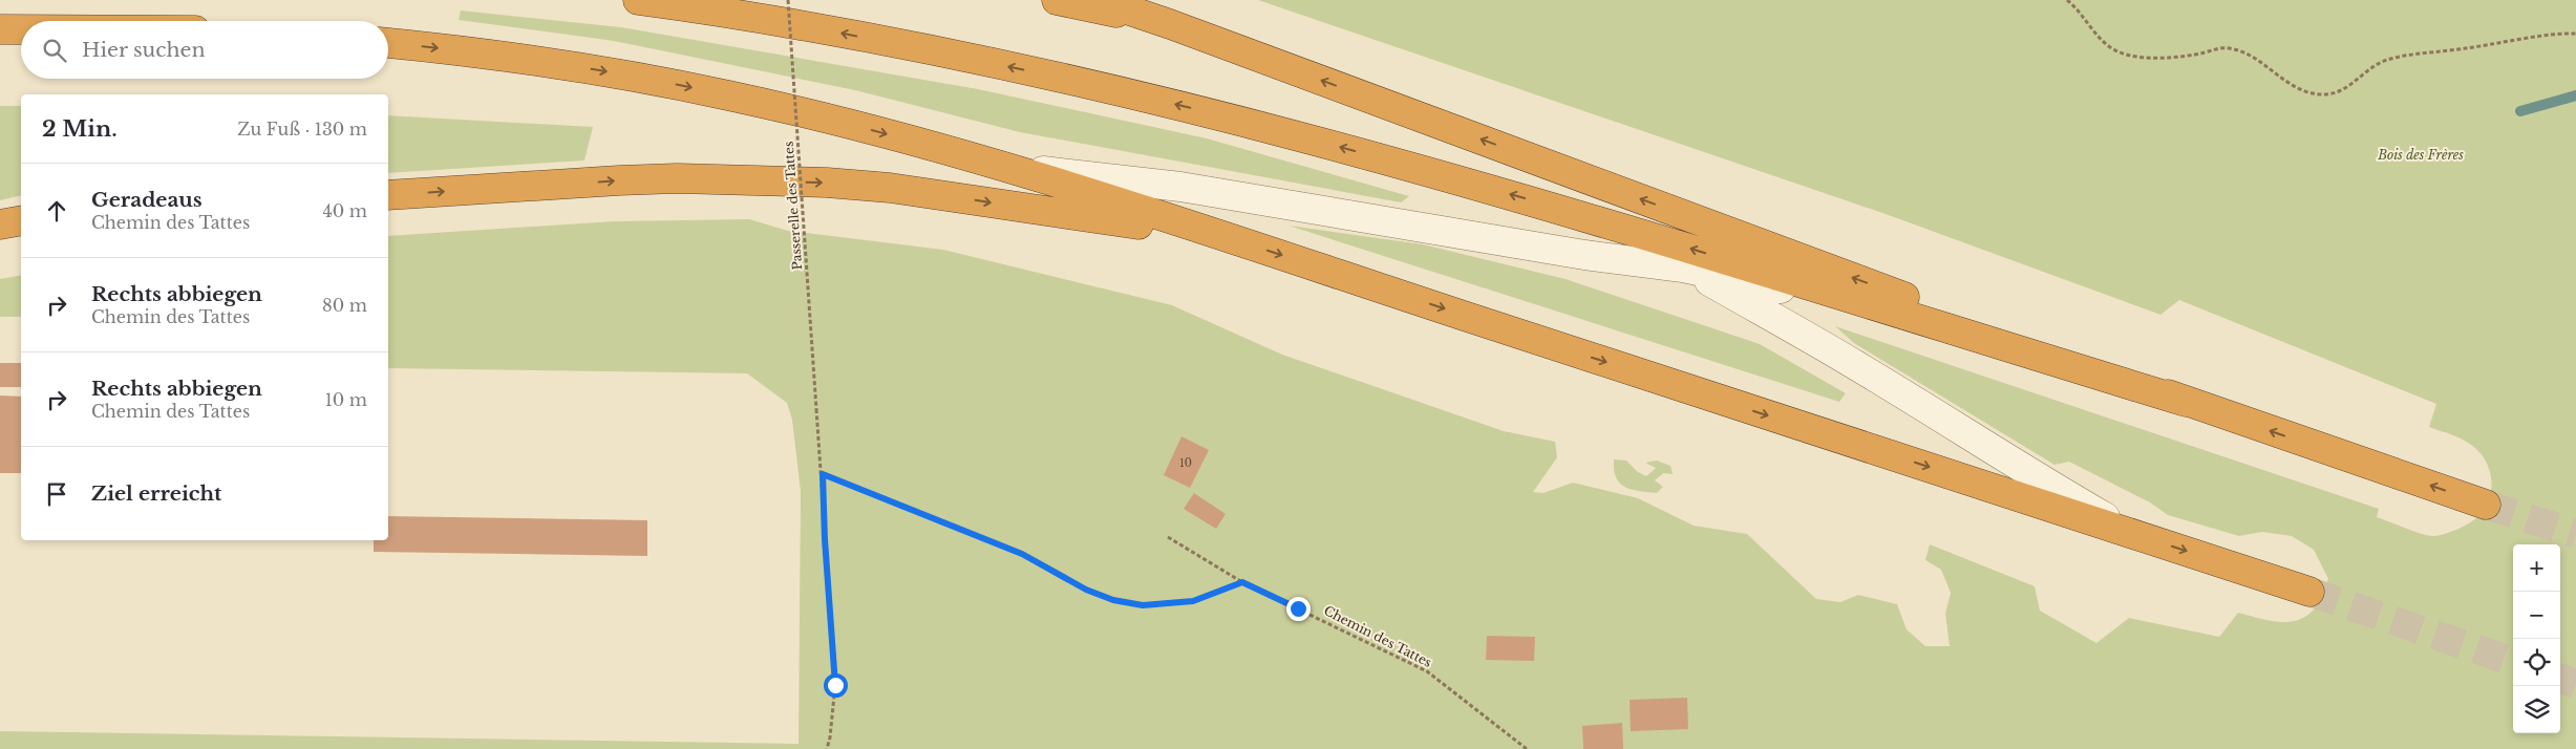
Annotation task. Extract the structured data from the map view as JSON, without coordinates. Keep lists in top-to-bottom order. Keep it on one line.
{"streets":{"path":["Passerelle des Tattes","Chemin des Tattes"]},"parks":["Bois des Frères"],"house_numbers":["10"],"page":{"search":"Hier suchen","heading":["2 Min.","Zu Fuß · 130 m"],"list":[["Geradeaus","Chemin des Tattes","40 m"],["Rechts abbiegen","Chemin des Tattes","80 m"],["Rechts abbiegen","Chemin des Tattes","10 m"],"Ziel erreicht"],"map_buttons":["+","−"]}}
